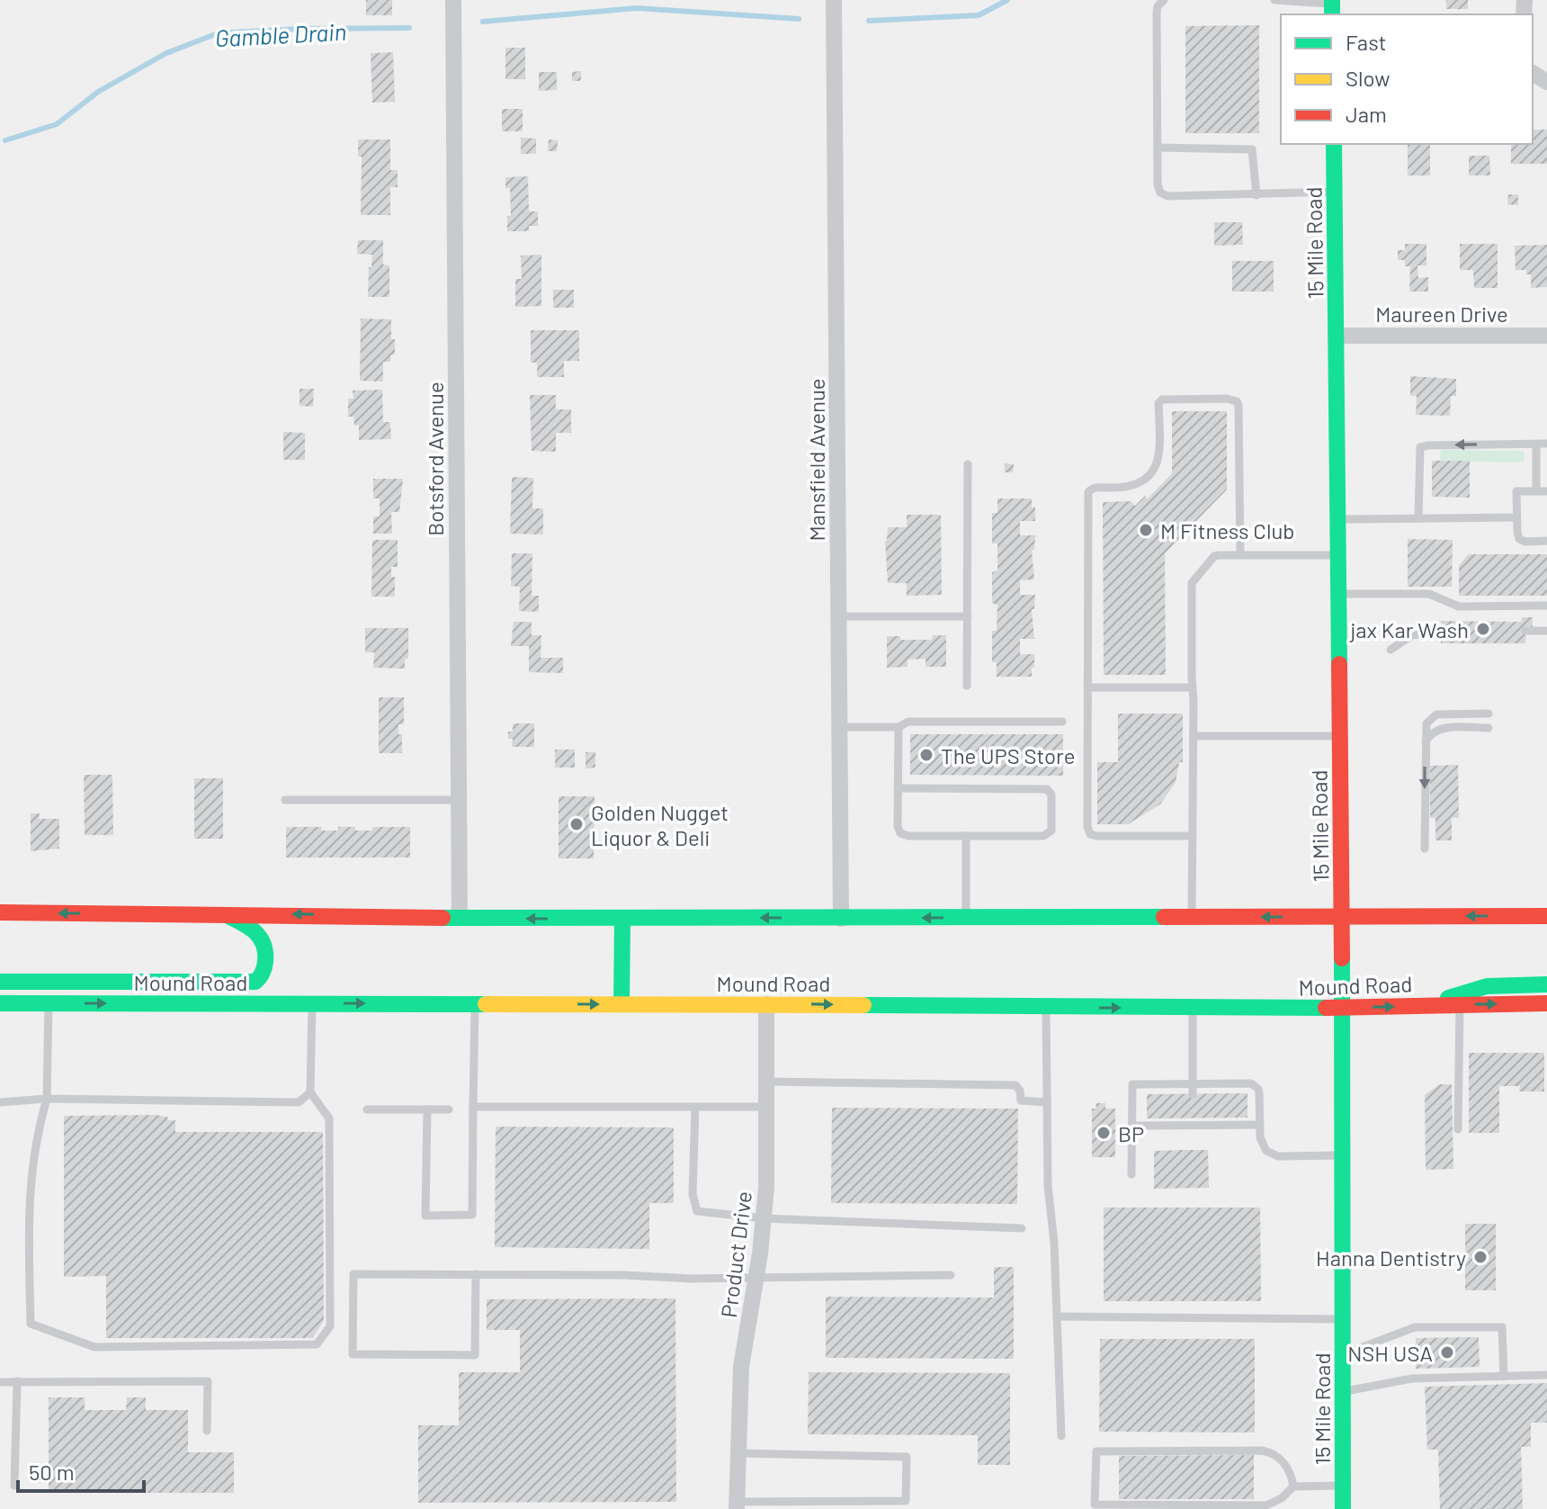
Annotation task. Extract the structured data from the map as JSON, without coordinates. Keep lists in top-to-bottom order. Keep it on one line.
{"streets":{"main road":["15 Mile Road","Mound Road"],"street":["Maureen Drive","Botsford Avenue","Mansfield Avenue","Product Drive"]},"crossings":[["15 Mile Road","Maureen Drive"],["15 Mile Road","Mound Road"],["Mound Road","Product Drive"]],"water":["Gamble Drain"],"places":["M Fitness Club","jax Kar Wash","The UPS Store","Golden Nugget Liquor & Deli","BP","Hanna Dentistry","NSH USA"],"legend":["Fast","Slow","Jam"],"scale_bar":"50 m"}
